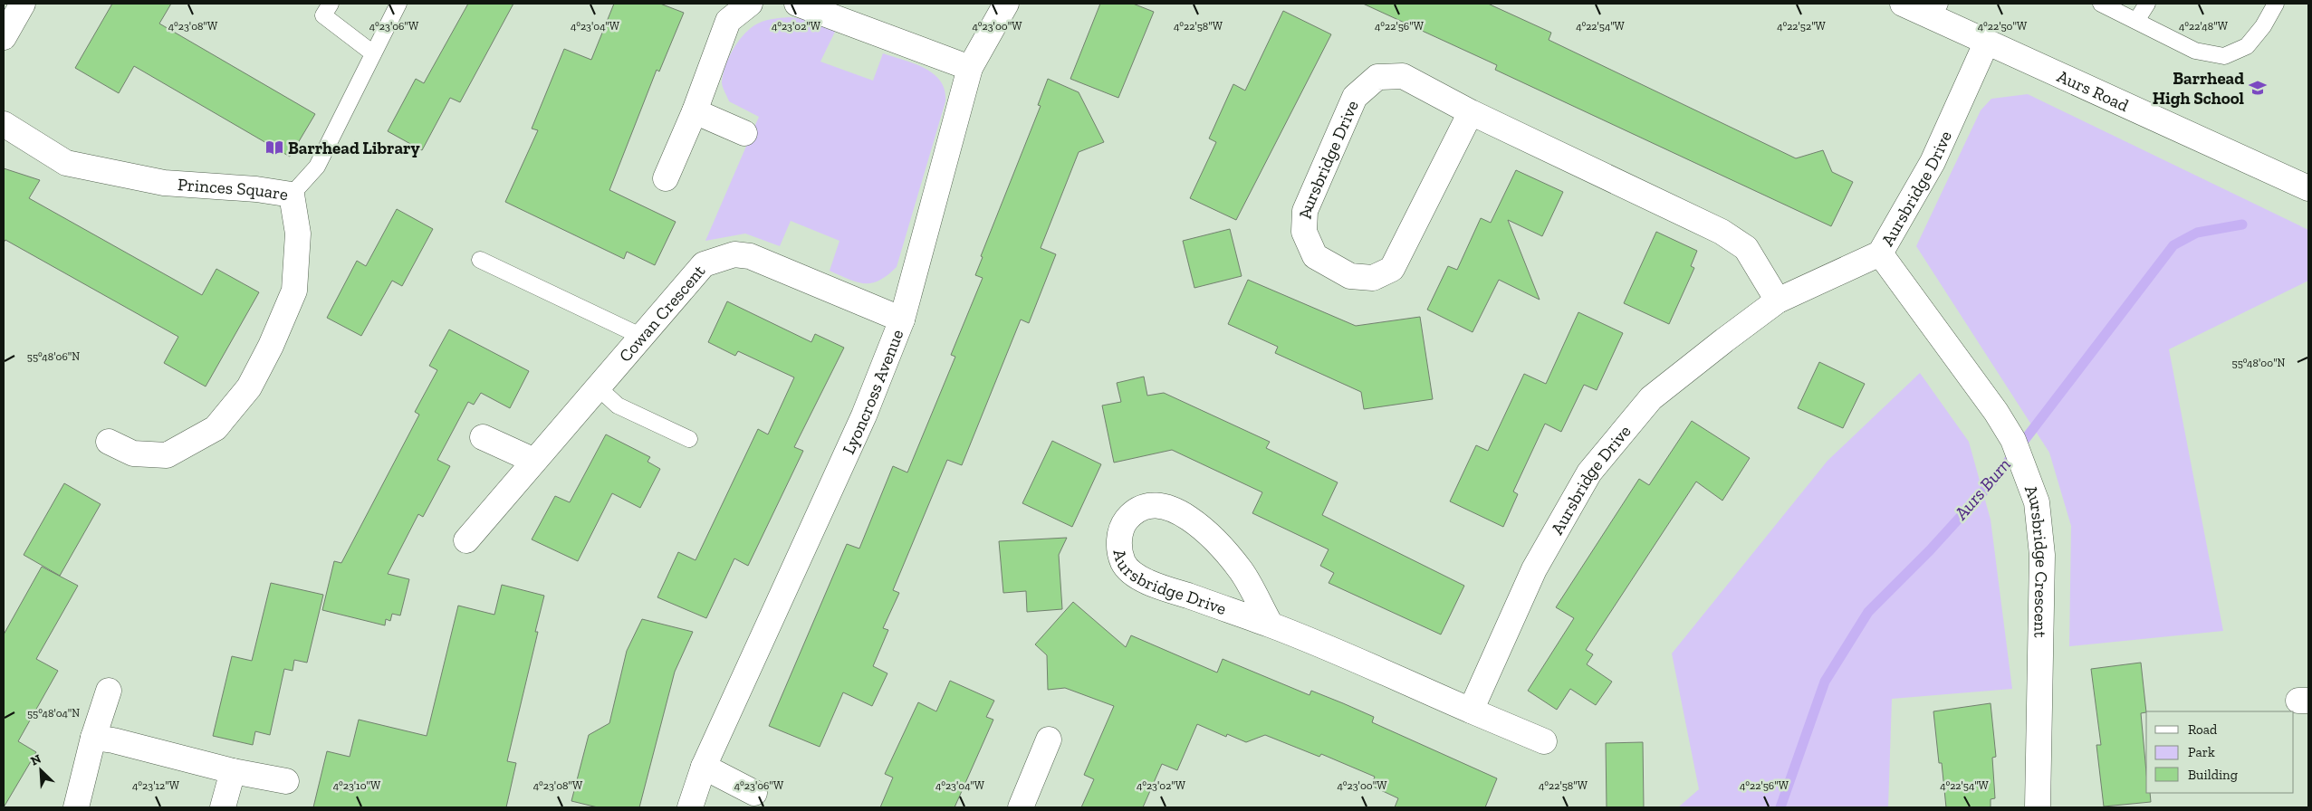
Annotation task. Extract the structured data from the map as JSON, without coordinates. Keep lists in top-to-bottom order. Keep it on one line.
{"streets":{"street":["Aurs Road","Aursbridge Drive","Princes Square","Cowan Crescent","Lyoncross Avenue","Aursbridge Crescent"]},"crossings":[["Aurs Road","Aursbridge Drive"],["Aursbridge Drive","Aursbridge Crescent"],["Cowan Crescent","Lyoncross Avenue"]],"water":["Aurs Burn"],"places":{"school or university":["Barrhead High School"],"library":["Barrhead Library"]},"legend":["Road","Park","Building"],"north":"top left","coordinates":["4°23'08\"W","4°23'06\"W","4°23'04\"W","4°23'02\"W","4°23'00\"W","4°22'58\"W","4°22'56\"W","4°22'54\"W","4°22'50\"W","4°22'48\"W","4°22'52\"W","55°48'06\"N","55°48'00\"N","55°48'04\"N","4°23'12\"W","4°23'10\"W"]}
